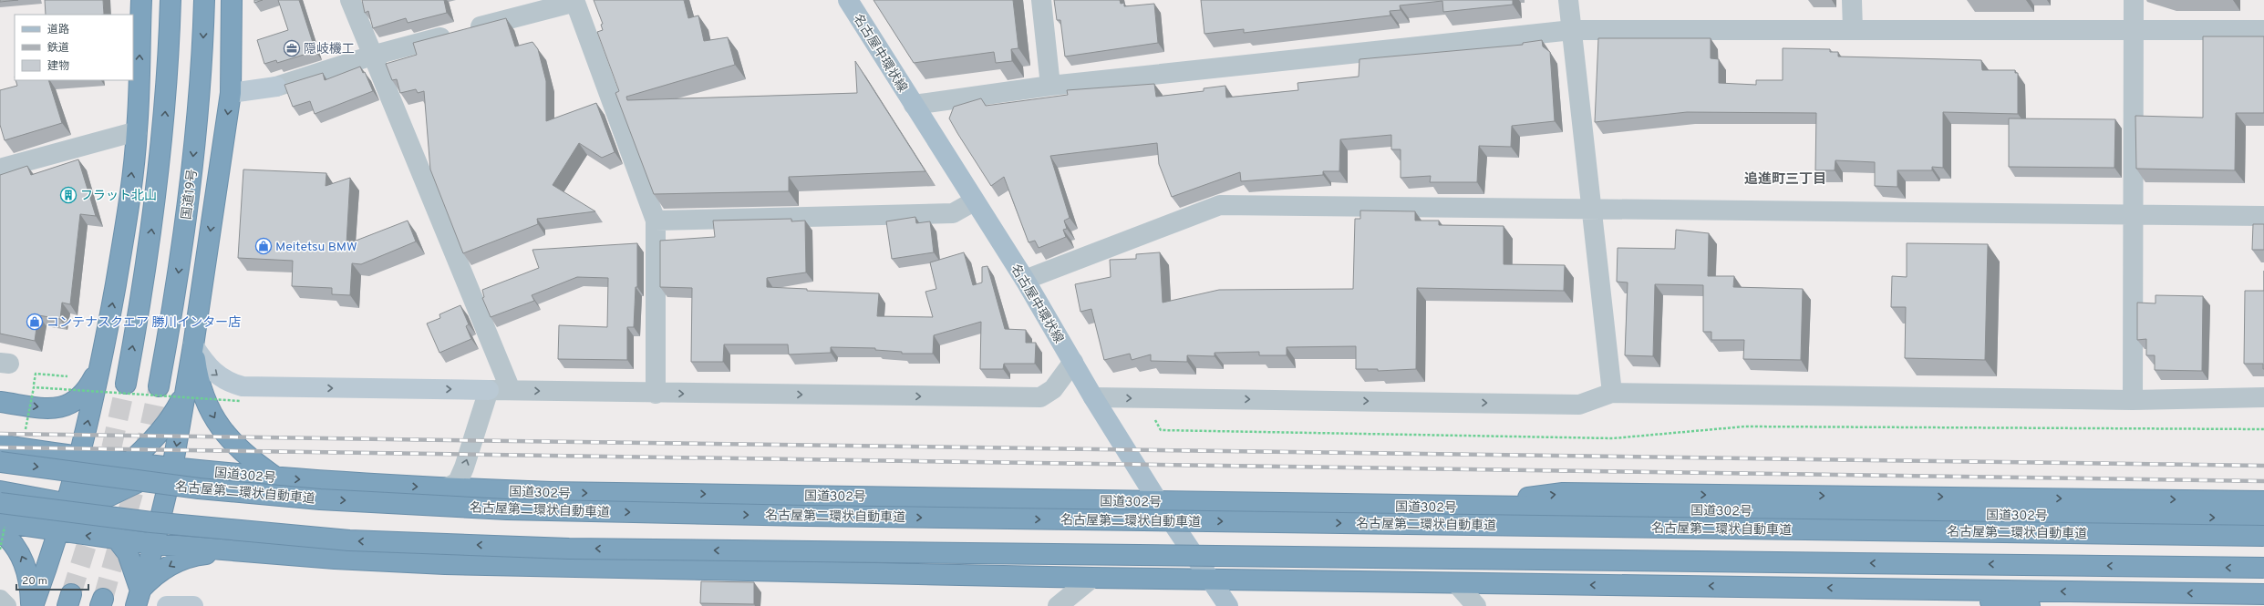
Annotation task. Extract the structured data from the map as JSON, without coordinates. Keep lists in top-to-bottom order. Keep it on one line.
{"streets":{"highway":["国道19号","国道302号","名古屋第二環状自動車道"],"main road":["名古屋中環状線"]},"crossings":[["名古屋中環状線","国道302号"]],"districts":["追進町三丁目"],"places":{"office":["隠岐機工"],"building":["フラット北山"],"shop":["Meitetsu BMW","コンテナスクエア 勝川インター店"]},"legend":["道路","鉄道","建物"],"scale_bar":"20 m"}
